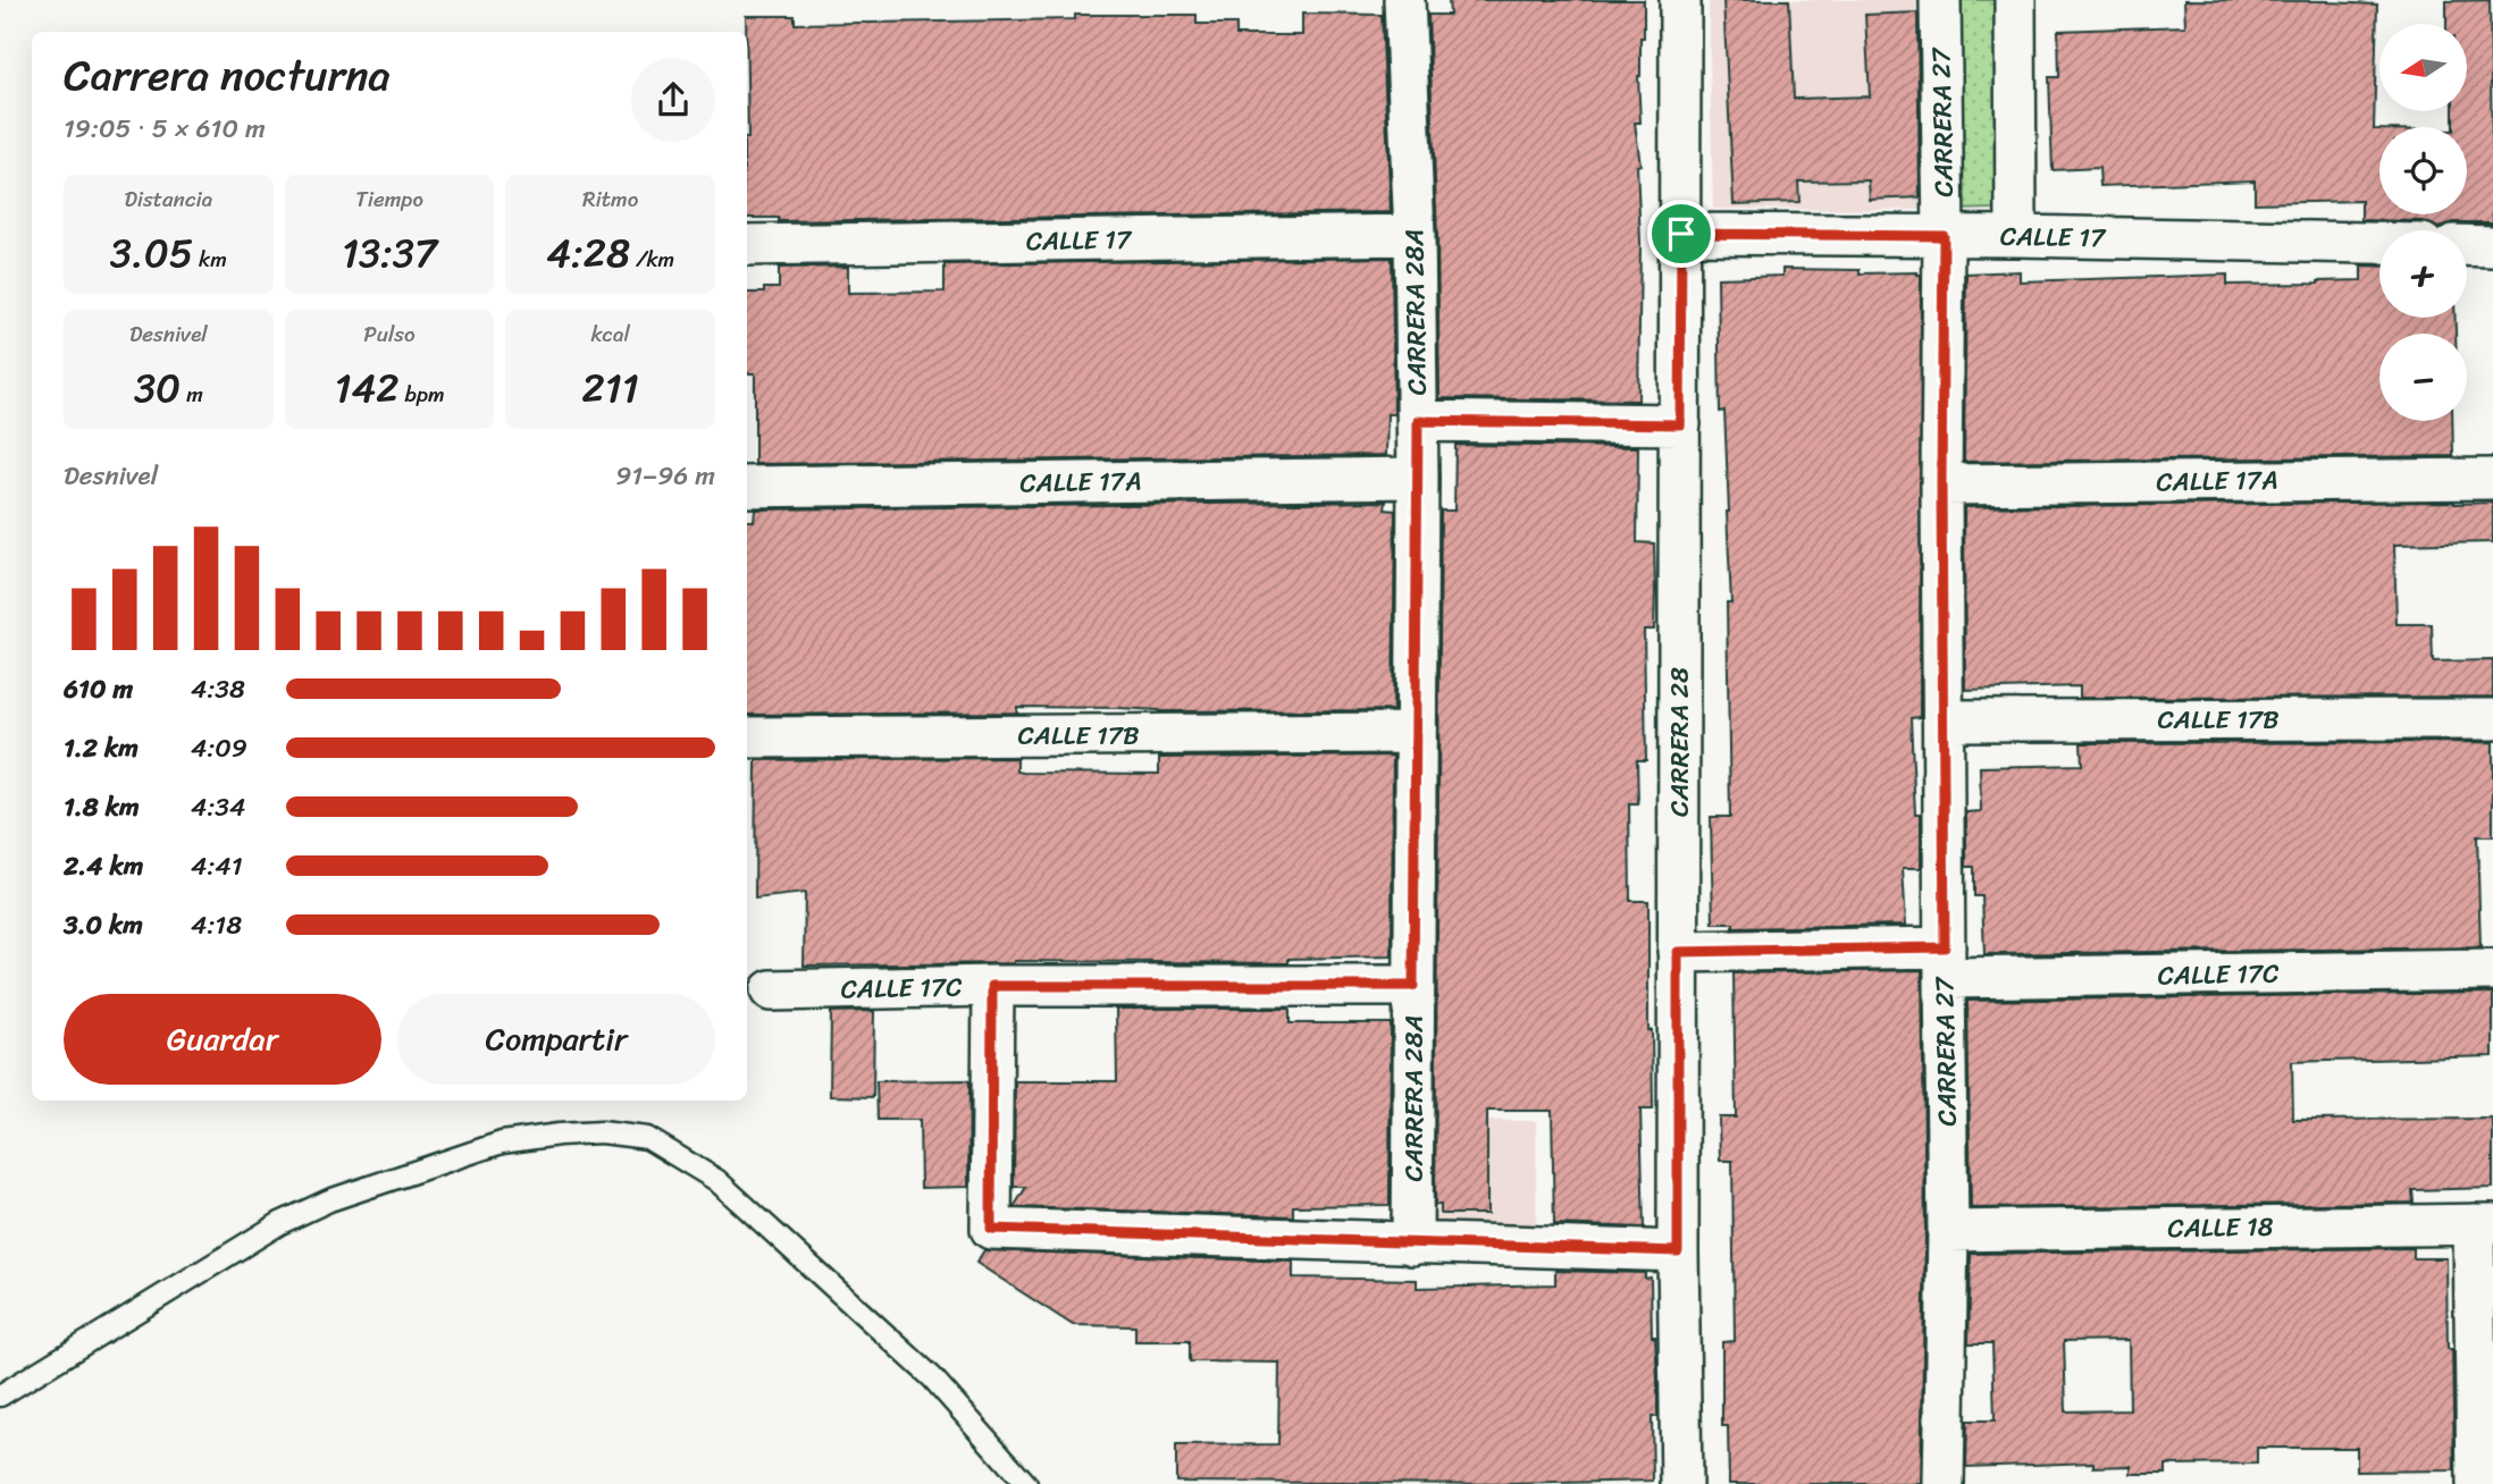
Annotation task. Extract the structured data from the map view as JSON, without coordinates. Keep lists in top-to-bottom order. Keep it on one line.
{"streets":{"street":["CARRERA 27","CALLE 17","CARRERA 28A","CALLE 17A","CALLE 17B","CARRERA 28","CALLE 17C","CALLE 18"]},"crossings":[["CARRERA 27","CALLE 17"],["CARRERA 27","CALLE 17A"],["CARRERA 27","CALLE 17B"],["CARRERA 27","CALLE 17C"],["CARRERA 27","CALLE 18"],["CALLE 17","CARRERA 28A"],["CALLE 17","CARRERA 28"],["CARRERA 28A","CALLE 17A"],["CARRERA 28A","CALLE 17B"],["CARRERA 28A","CALLE 17C"],["CARRERA 28","CALLE 17C"]],"north":"left","page":{"map_buttons":["+","−"],"heading":["Carrera nocturna","19:05 · 5 × 610 m"],"stats":[["Distancia","3.05 km"],["Tiempo","13:37"],["Ritmo","4:28 /km"],["Desnivel","30 m"],["Pulso","142 bpm"],["kcal","211"]],"chart":["Desnivel","91–96 m"],"list":[{"name":"610 m","note":"4:38"},{"name":"1.2 km","note":"4:09"},{"name":"1.8 km","note":"4:34"},{"name":"2.4 km","note":"4:41"},{"name":"3.0 km","note":"4:18"}],"buttons":["Guardar","Compartir"]}}
